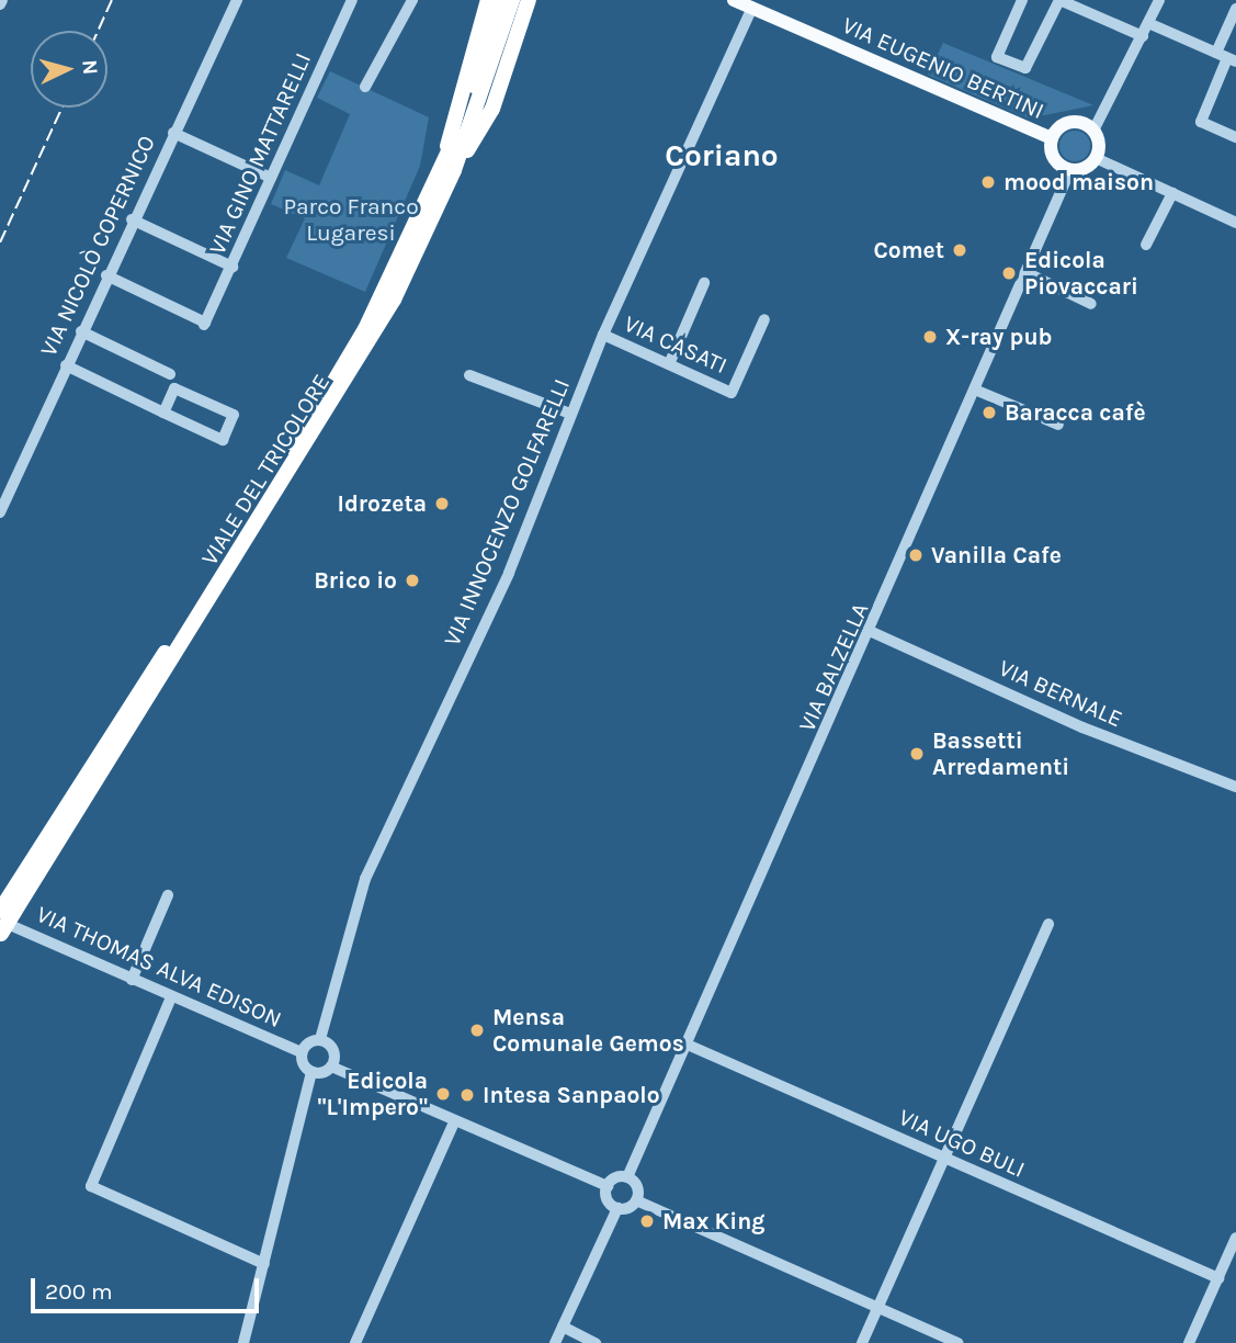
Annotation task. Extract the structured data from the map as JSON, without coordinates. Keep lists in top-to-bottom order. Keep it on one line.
{"streets":{"highway":["VIALE DEL TRICOLORE"],"main road":["VIA EUGENIO BERTINI"],"street":["VIA GINO MATTARELLI","VIA NICOLÒ COPERNICO","VIA CASATI","VIA INNOCENZO GOLFARELLI","VIA BALZELLA","VIA BERNALE","VIA THOMAS ALVA EDISON","VIA UGO BULI"]},"crossings":[["VIA EUGENIO BERTINI","VIA INNOCENZO GOLFARELLI"],["VIA EUGENIO BERTINI","VIA BALZELLA"],["VIA GINO MATTARELLI","VIA NICOLÒ COPERNICO"],["VIA CASATI","VIA INNOCENZO GOLFARELLI"],["VIALE DEL TRICOLORE","VIA THOMAS ALVA EDISON"],["VIA BALZELLA","VIA BERNALE"],["VIA BALZELLA","VIA UGO BULI"]],"districts":["Coriano"],"parks":["Parco Franco Lugaresi"],"places":["mood maison","Comet","Edicola Piovaccari","X-ray pub","Baracca cafè","Idrozeta","Vanilla Cafe","Brico io","Bassetti Arredamenti","Mensa Comunale Gemos","Edicola \"L'Impero\"","Intesa Sanpaolo","Max King"],"scale_bar":"200 m","north":"right"}
